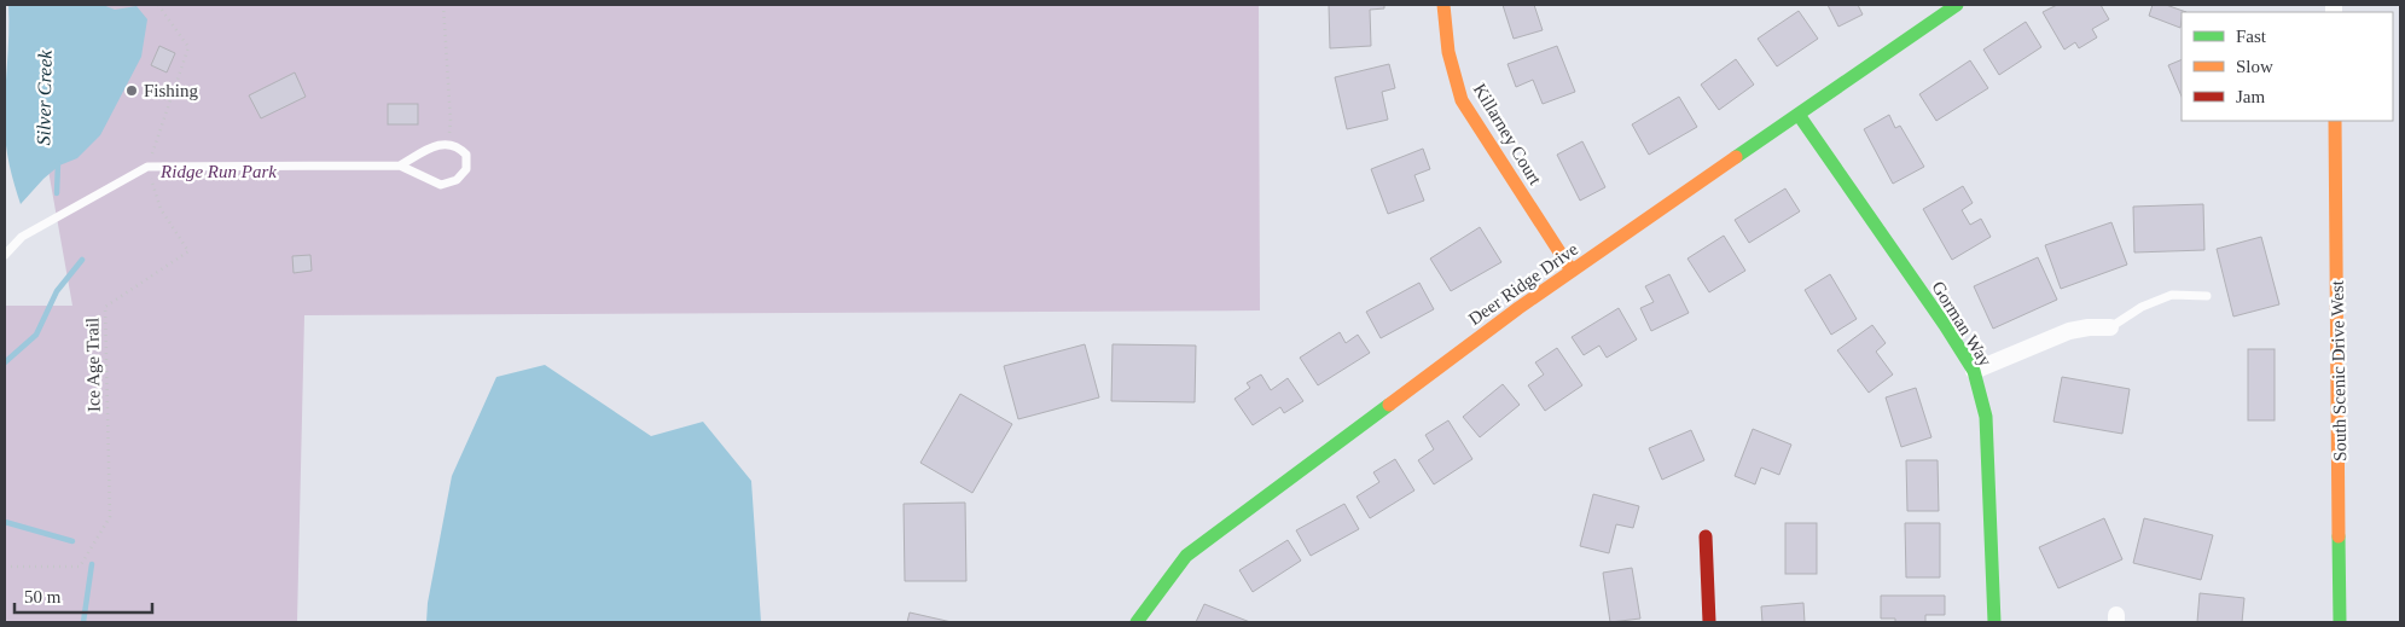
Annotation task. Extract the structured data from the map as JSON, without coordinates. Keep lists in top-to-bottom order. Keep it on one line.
{"streets":{"street":["Killarney Court","Deer Ridge Drive","Gorman Way","South Scenic Drive West"],"path":["Ice Age Trail"]},"crossings":[["Killarney Court","Deer Ridge Drive"],["Deer Ridge Drive","Gorman Way"]],"water":["Silver Creek"],"parks":["Ridge Run Park"],"places":["Fishing"],"legend":["Fast","Slow","Jam"],"scale_bar":"50 m"}
